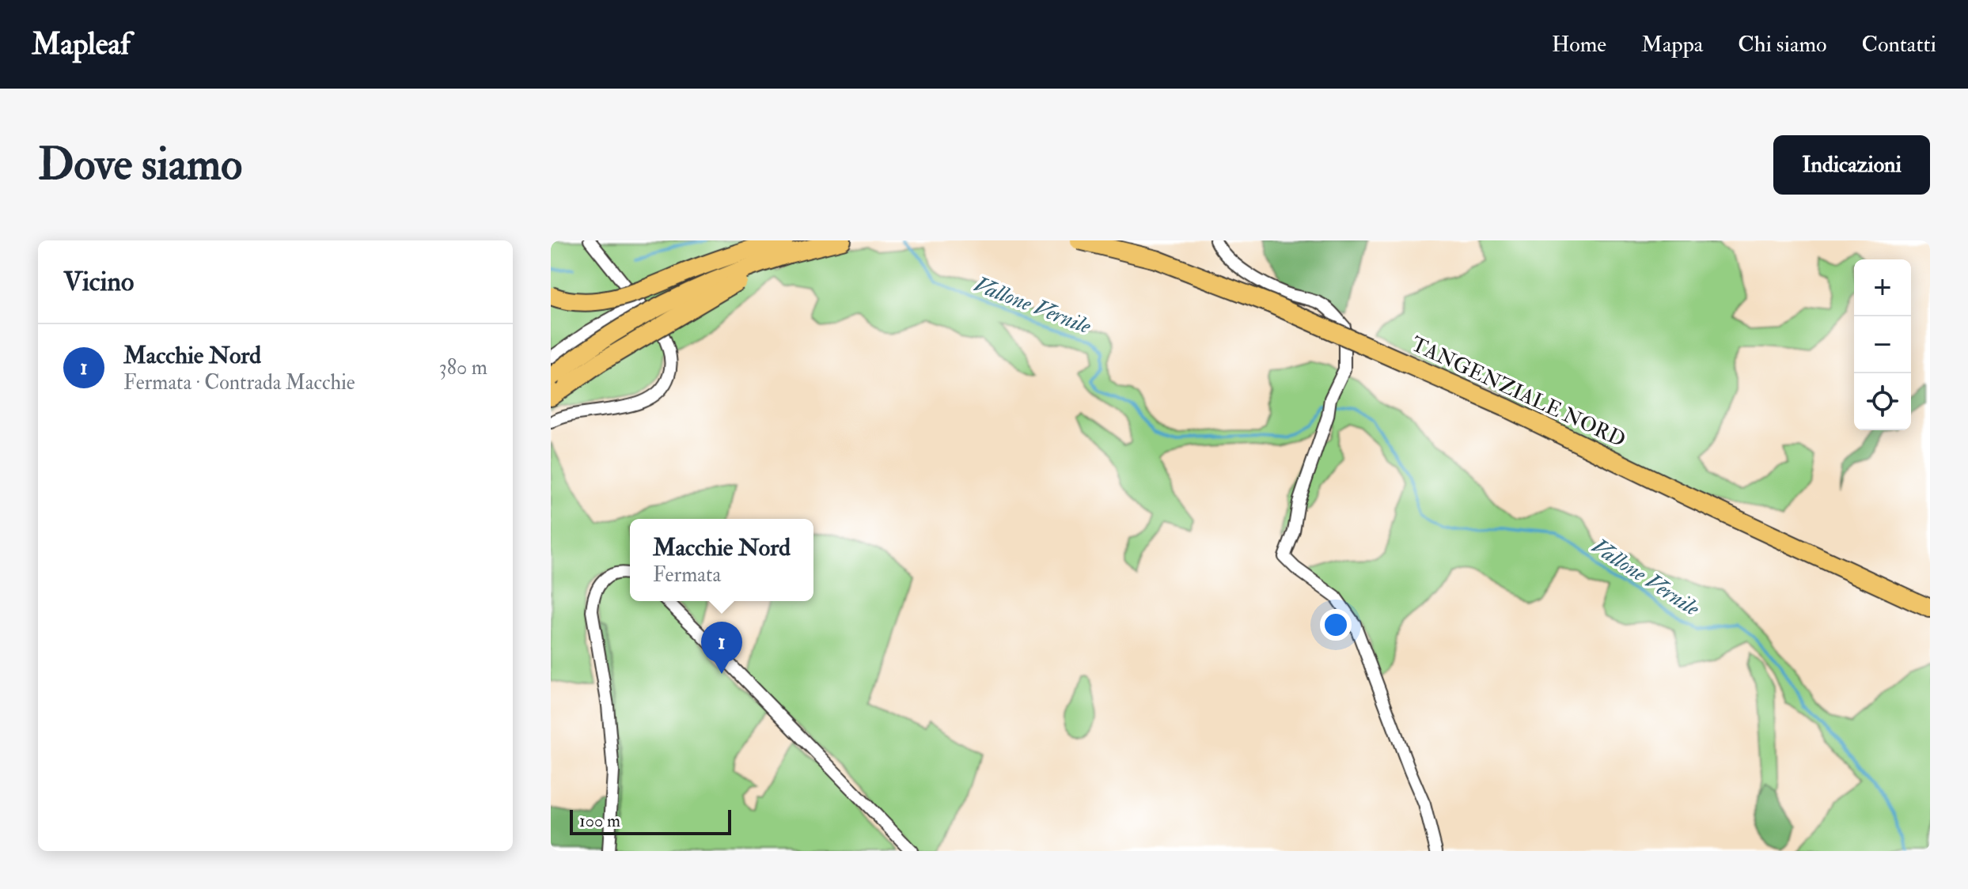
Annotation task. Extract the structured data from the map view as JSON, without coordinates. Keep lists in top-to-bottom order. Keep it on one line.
{"streets":{"main road":["TANGENZIALE NORD"]},"water":["Vallone Vernile"],"scale_bar":"100 m","page":{"header":"Mapleaf","nav":["Home","Mappa","Chi siamo","Contatti"],"buttons":"Indicazioni","title":"Dove siamo","heading":"Vicino","map_buttons":["+","−"],"list":[{"mark":"1","name":"Macchie Nord","note":"Fermata · Contrada Macchie","value":"380 m"}],"popup":["Macchie Nord","Fermata"],"pins":"1","scale":"100 m"}}
